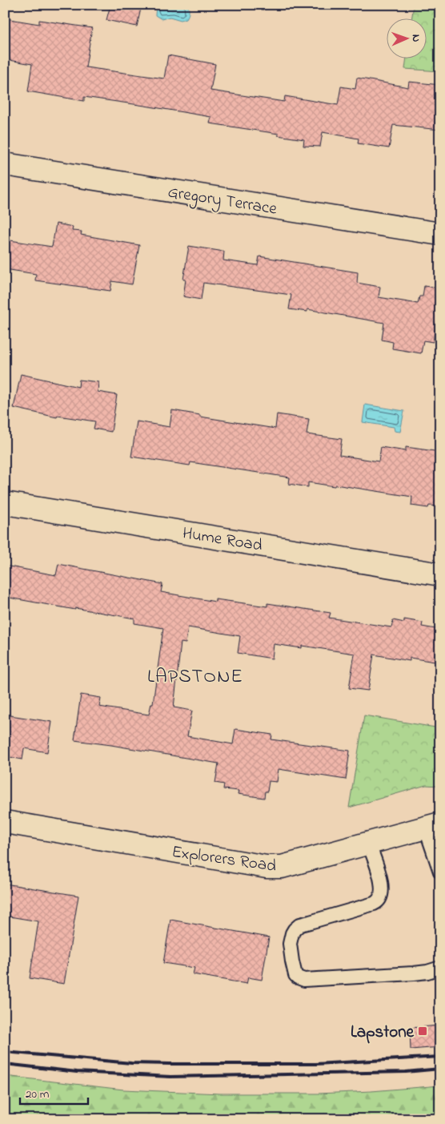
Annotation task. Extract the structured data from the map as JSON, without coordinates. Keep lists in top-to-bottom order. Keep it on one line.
{"streets":{"street":["Gregory Terrace","Hume Road","Explorers Road"]},"districts":["LAPSTONE"],"places":{"transit":["Lapstone"]},"scale_bar":"20 m","north":"right"}
